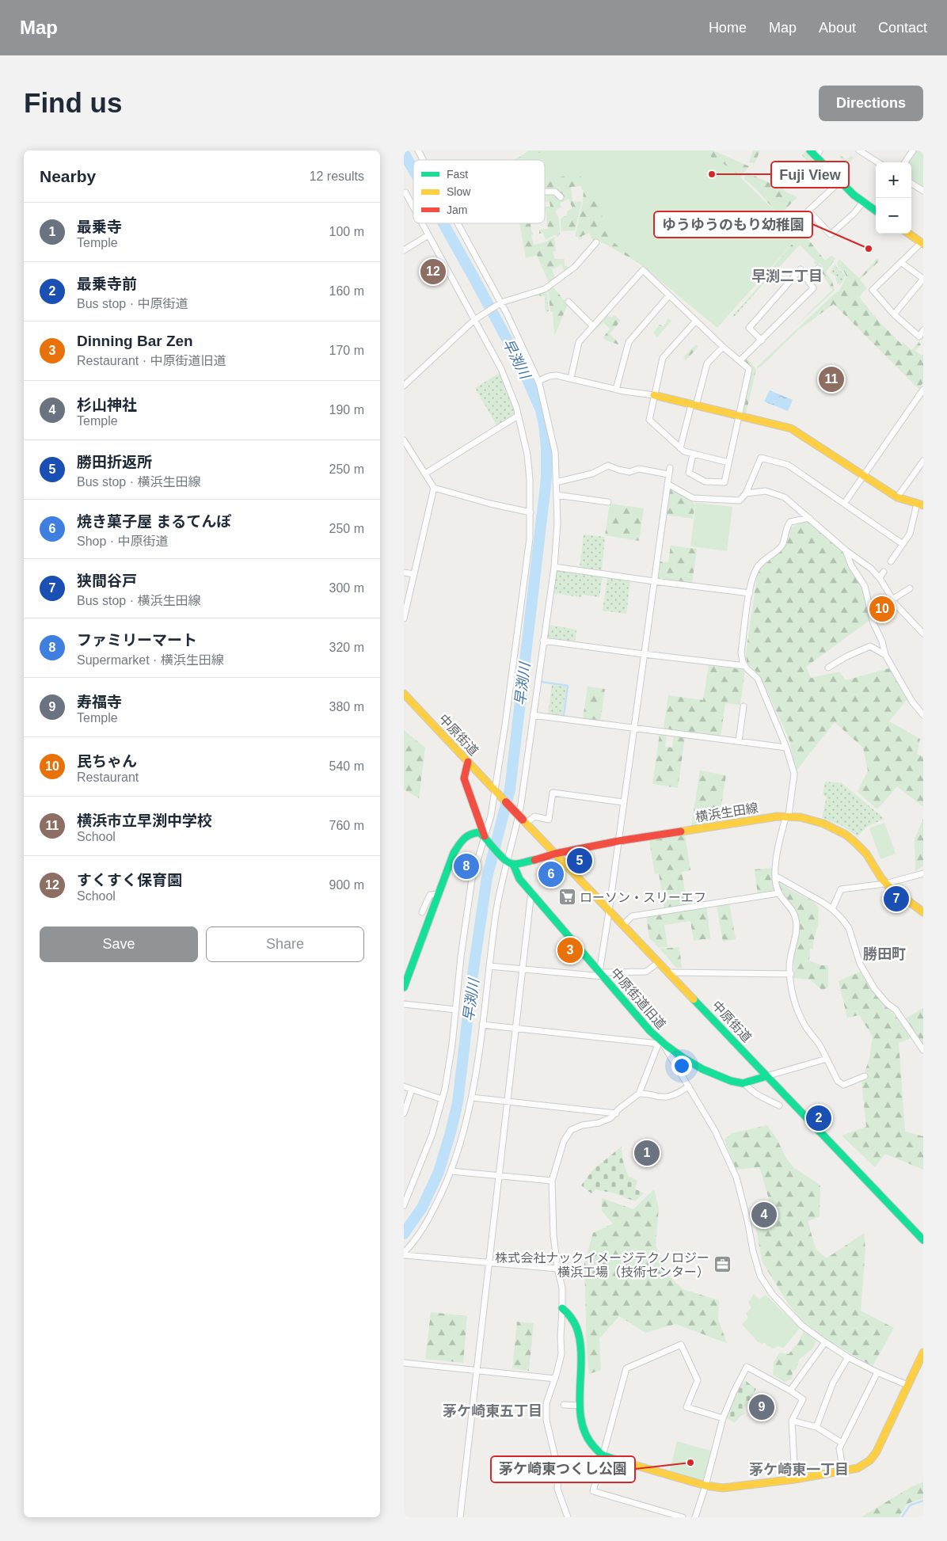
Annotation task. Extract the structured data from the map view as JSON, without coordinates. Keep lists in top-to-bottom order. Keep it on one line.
{"streets":{"main road":["中原街道","横浜生田線","中原街道旧道"]},"crossings":[["中原街道","横浜生田線"],["横浜生田線","中原街道旧道"]],"districts":["早渕二丁目","勝田町","茅ケ崎東五丁目","茅ケ崎東一丁目"],"water":["早渕川"],"places":{"other":["Fuji View","ゆうゆうのもり幼稚園","茅ケ崎東つくし公園"],"supermarket":["ローソン・スリーエフ"],"office":["株式会社ナックイメージテクノロジー 横浜工場（技術センター）"]},"legend":["Fast","Slow","Jam"],"page":{"header":"Map","nav":["Home","Map","About","Contact"],"buttons":["Directions",["Save","Share"]],"title":"Find us","heading":["Nearby","12 results"],"map_buttons":["+","−"],"list":[{"mark":"1","name":"最乗寺","note":"Temple","value":"100 m"},{"mark":"2","name":"最乗寺前","note":"Bus stop · 中原街道","value":"160 m"},{"mark":"3","name":"Dinning Bar Zen","note":"Restaurant · 中原街道旧道","value":"170 m"},{"mark":"4","name":"杉山神社","note":"Temple","value":"190 m"},{"mark":"5","name":"勝田折返所","note":"Bus stop · 横浜生田線","value":"250 m"},{"mark":"6","name":"焼き菓子屋 まるてんぽ","note":"Shop · 中原街道","value":"250 m"},{"mark":"7","name":"狭間谷戸","note":"Bus stop · 横浜生田線","value":"300 m"},{"mark":"8","name":"ファミリーマート","note":"Supermarket · 横浜生田線","value":"320 m"},{"mark":"9","name":"寿福寺","note":"Temple","value":"380 m"},{"mark":"10","name":"民ちゃん","note":"Restaurant","value":"540 m"},{"mark":"11","name":"横浜市立早渕中学校","note":"School","value":"760 m"},{"mark":"12","name":"すくすく保育園","note":"School","value":"900 m"}],"pins":["12","11","10","5","8","6","7","3","2","1","4","9"]}}
